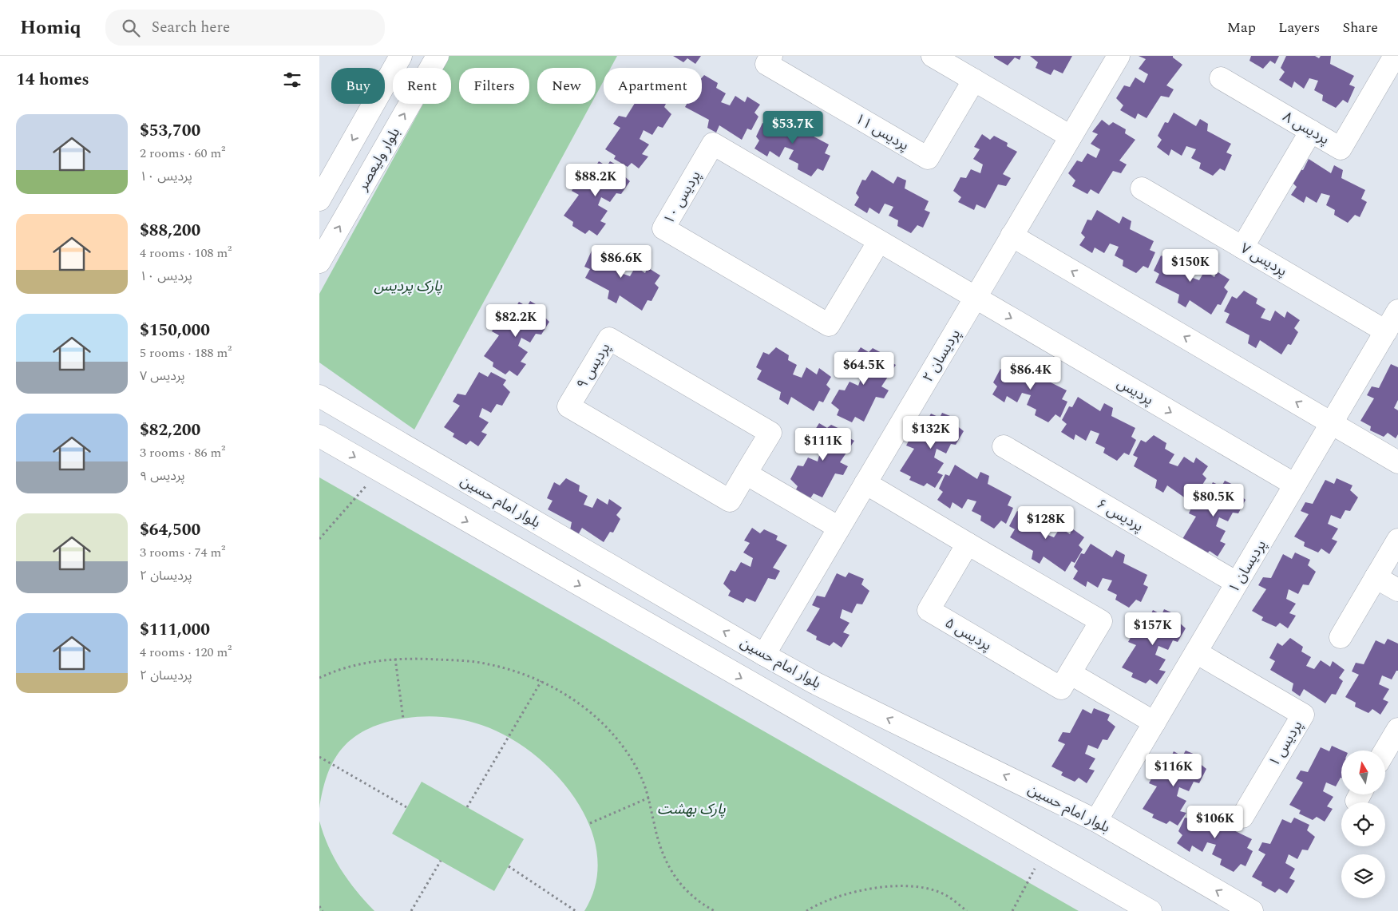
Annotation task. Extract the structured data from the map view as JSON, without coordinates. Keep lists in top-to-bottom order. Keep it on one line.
{"streets":{"street":["پردیس ۸","پردیس ۱۱","بلوار ولیعصر","پردیس ۱۰","پردیس ۷","پردیسان ۲","پردیس ۹","پردیس","بلوار امام حسین","پردیس ۶","پردیسان ۱","پردیس ۵","پردیس ۱"]},"crossings":[["پردیس ۱۰","پردیسان ۲"],["پردیس ۱۰","پردیس"],["پردیس ۷","پردیسان ۱"],["پردیسان ۲","پردیس"],["پردیسان ۲","بلوار امام حسین"],["پردیسان ۲","پردیس ۵"],["پردیس","پردیسان ۱"],["بلوار امام حسین","پردیسان ۱"],["پردیس ۶","پردیسان ۱"],["پردیسان ۱","پردیس ۱"]],"parks":["پارک پردیس","پارک بهشت"],"north":"top","page":{"header":"Homiq","search":"Search here","nav":["Map","Layers","Share"],"heading":"14 homes","chip":["Buy","Rent","Filters","New","Apartment"],"list":[{"name":"$53,700","note":"2 rooms · 60 m² · پردیس ۱۰"},{"name":"$88,200","note":"4 rooms · 108 m² · پردیس ۱۰"},{"name":"$150,000","note":"5 rooms · 188 m² · پردیس ۷"},{"name":"$82,200","note":"3 rooms · 86 m² · پردیس ۹"},{"name":"$64,500","note":"3 rooms · 74 m² · پردیسان ۲"},{"name":"$111,000","note":"4 rooms · 120 m² · پردیسان ۲"}],"price":["$53.7K","$88.2K","$86.6K","$150K","$82.2K","$64.5K","$86.4K","$132K","$111K","$80.5K","$128K","$157K","$116K","$106K"]}}
